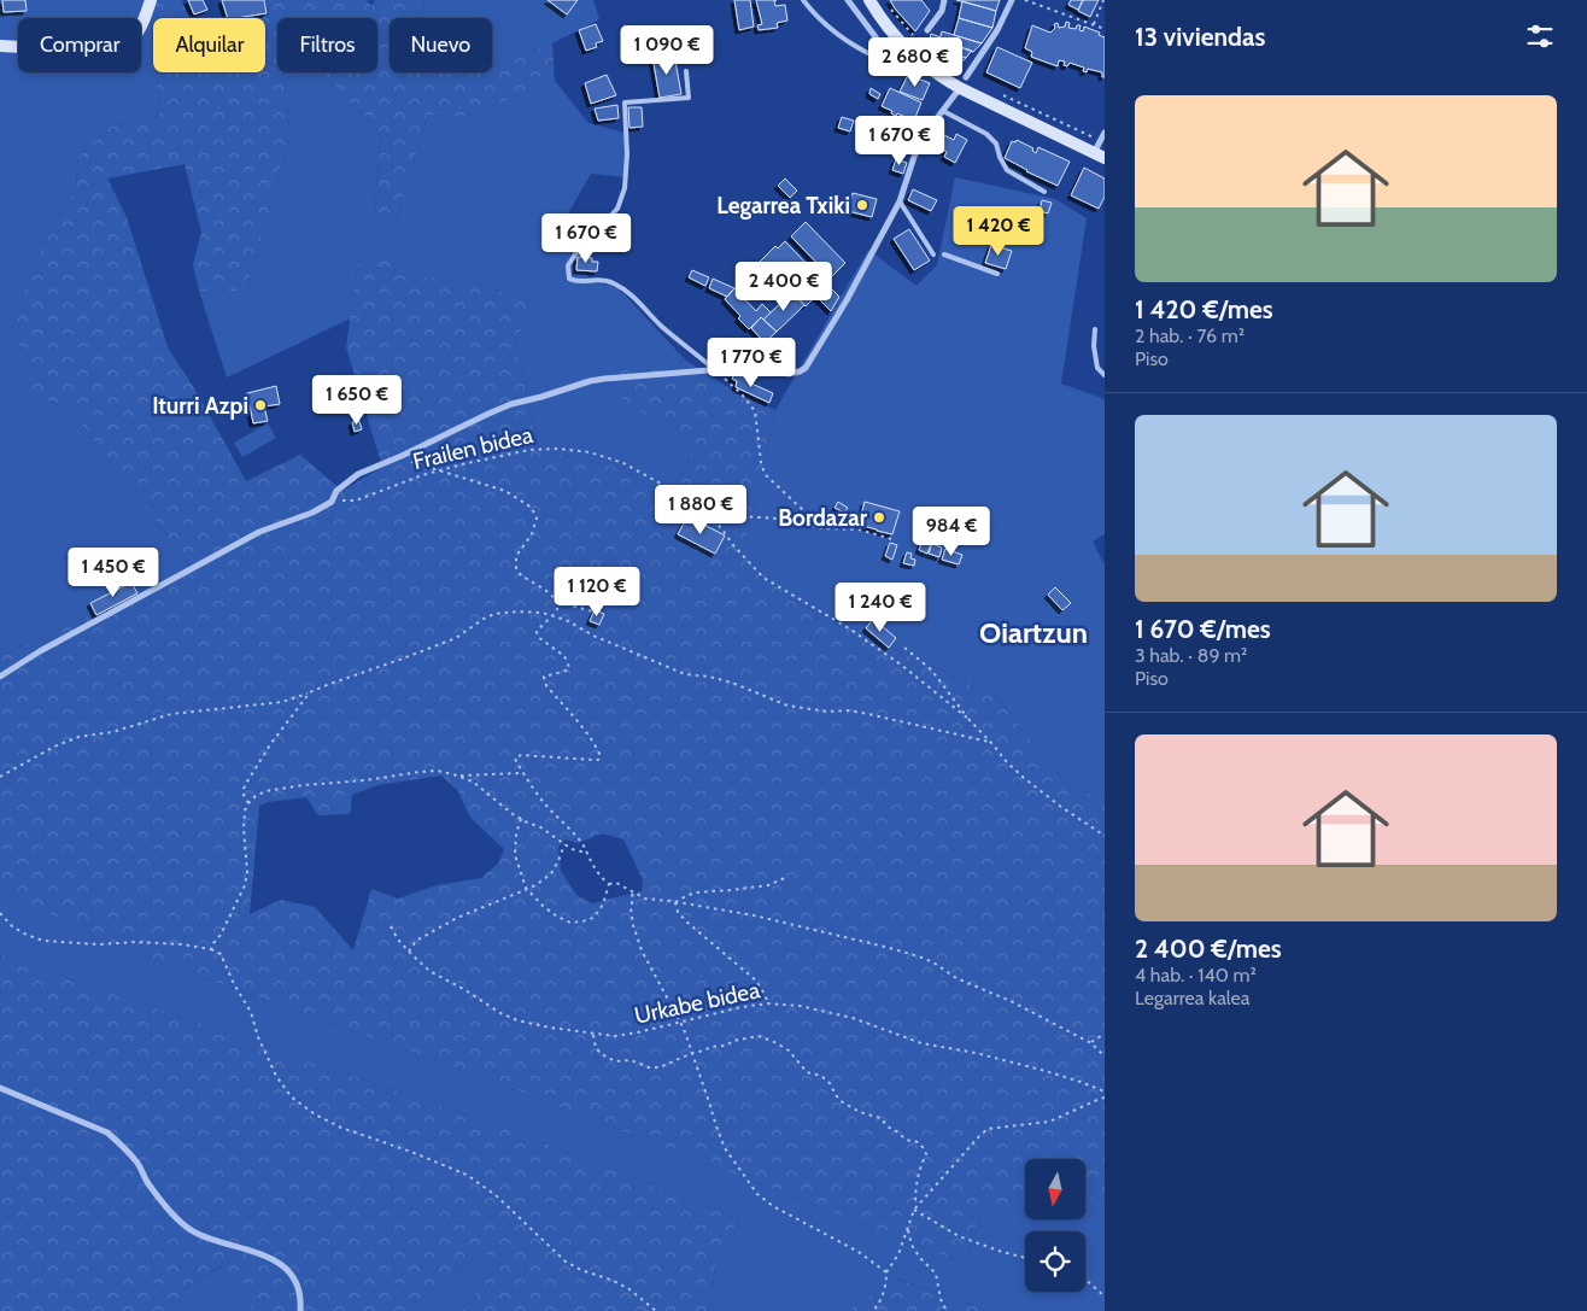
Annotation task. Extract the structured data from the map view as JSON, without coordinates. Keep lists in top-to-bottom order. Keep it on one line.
{"streets":{"street":["Frailen bidea"],"path":["Urkabe bidea"]},"districts":["Oiartzun"],"places":["Legarrea Txiki","Iturri Azpi","Bordazar"],"north":"bottom","page":{"heading":"13 viviendas","chip":["Comprar","Alquilar","Filtros","Nuevo"],"price":["1 090 €","2 680 €","1 670 €","1 420 €","1 670 €","2 400 €","1 770 €","1 650 €","1 880 €","984 €","1 450 €","1 120 €","1 240 €"],"list":[{"name":"1 420 €/mes","note":"2 hab. · 76 m² · Piso"},{"name":"1 670 €/mes","note":"3 hab. · 89 m² · Piso"},{"name":"2 400 €/mes","note":"4 hab. · 140 m² · Legarrea kalea"}]}}
